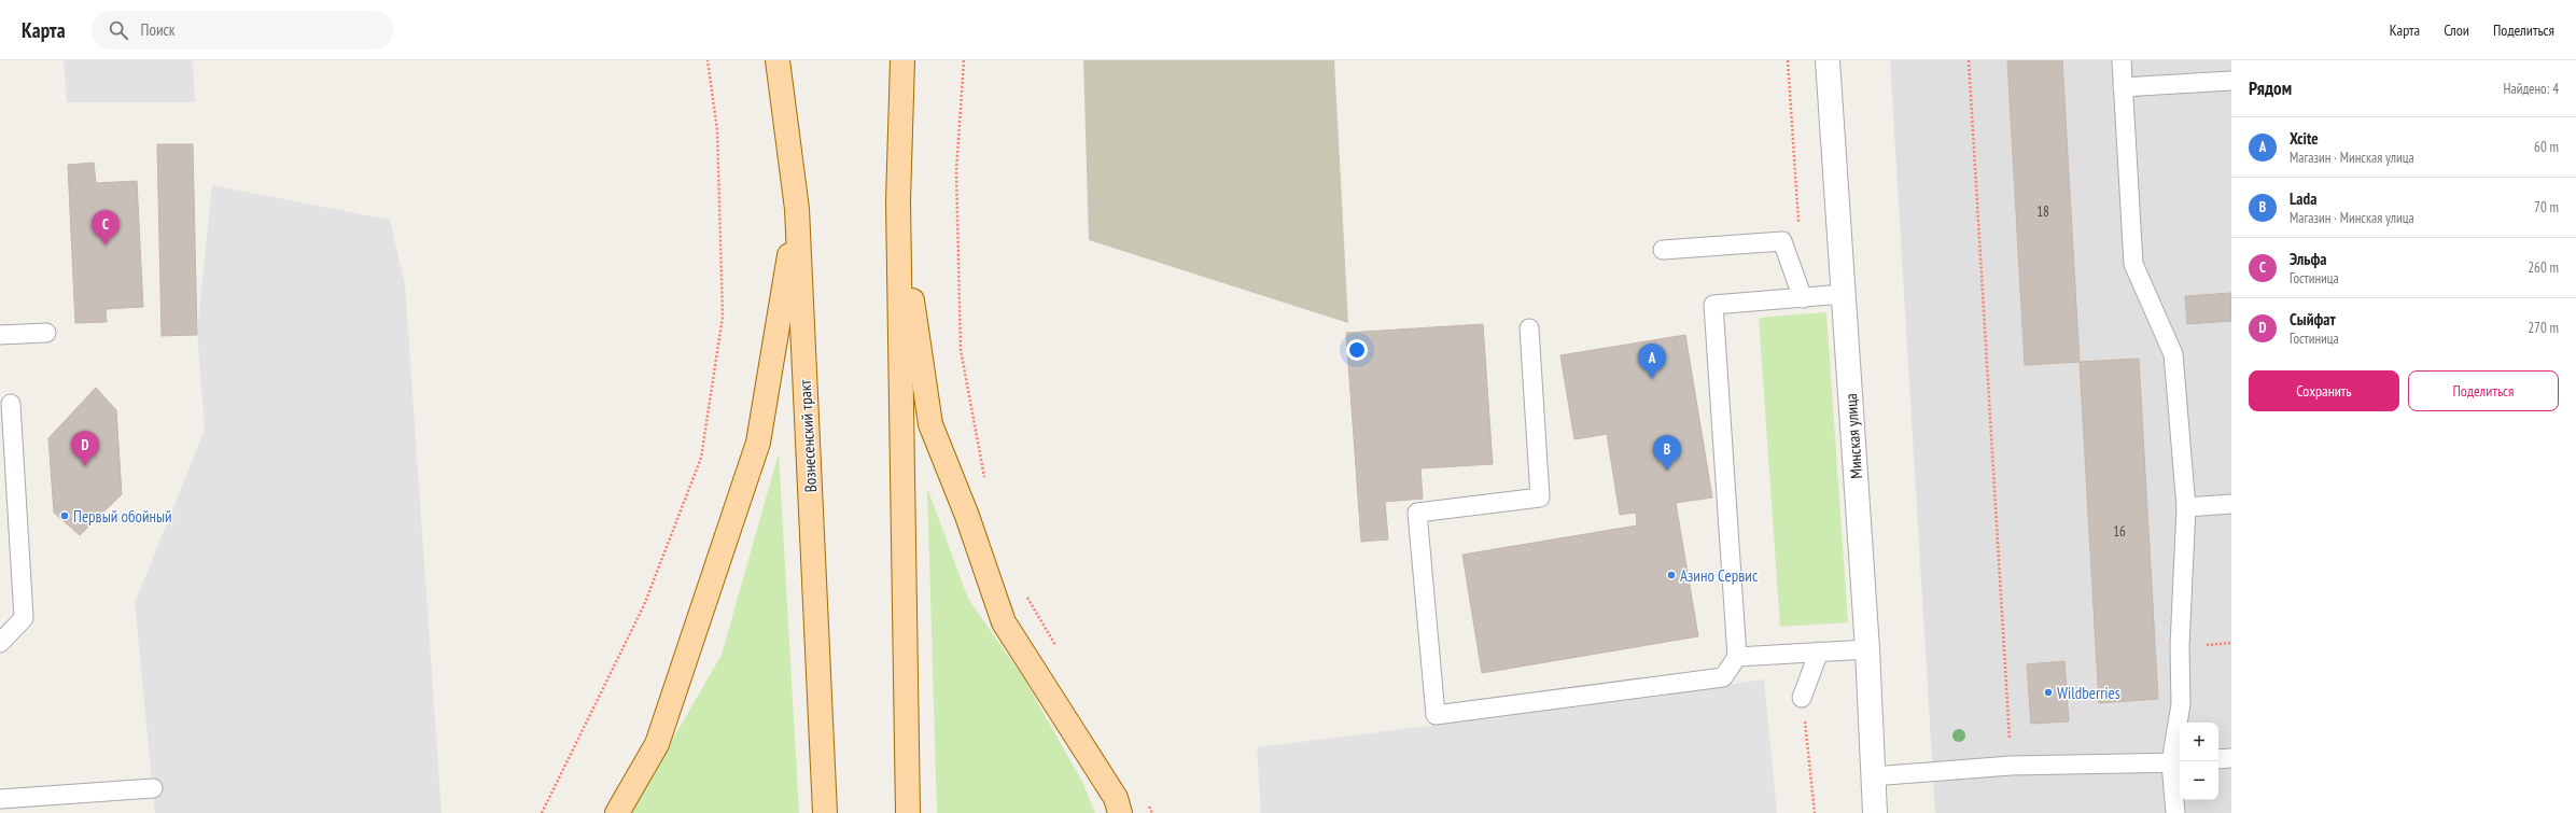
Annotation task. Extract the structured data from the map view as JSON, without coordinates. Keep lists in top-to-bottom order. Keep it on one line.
{"streets":{"main road":["Вознесенский тракт"],"street":["Минская улица"]},"places":["Первый обойный","Азино Сервис","Wildberries"],"house_numbers":["18","16"],"page":{"header":"Карта","search":"Поиск","nav":["Карта","Слои","Поделиться"],"heading":["Рядом","Найдено: 4"],"list":[{"mark":"A","name":"Xcite","note":"Магазин · Минская улица","value":"60 m"},{"mark":"B","name":"Lada","note":"Магазин · Минская улица","value":"70 m"},{"mark":"C","name":"Эльфа","note":"Гостиница","value":"260 m"},{"mark":"D","name":"Сыйфат","note":"Гостиница","value":"270 m"}],"pins":["C","A","D","B"],"buttons":["Сохранить","Поделиться"],"map_buttons":["+","−"]}}
